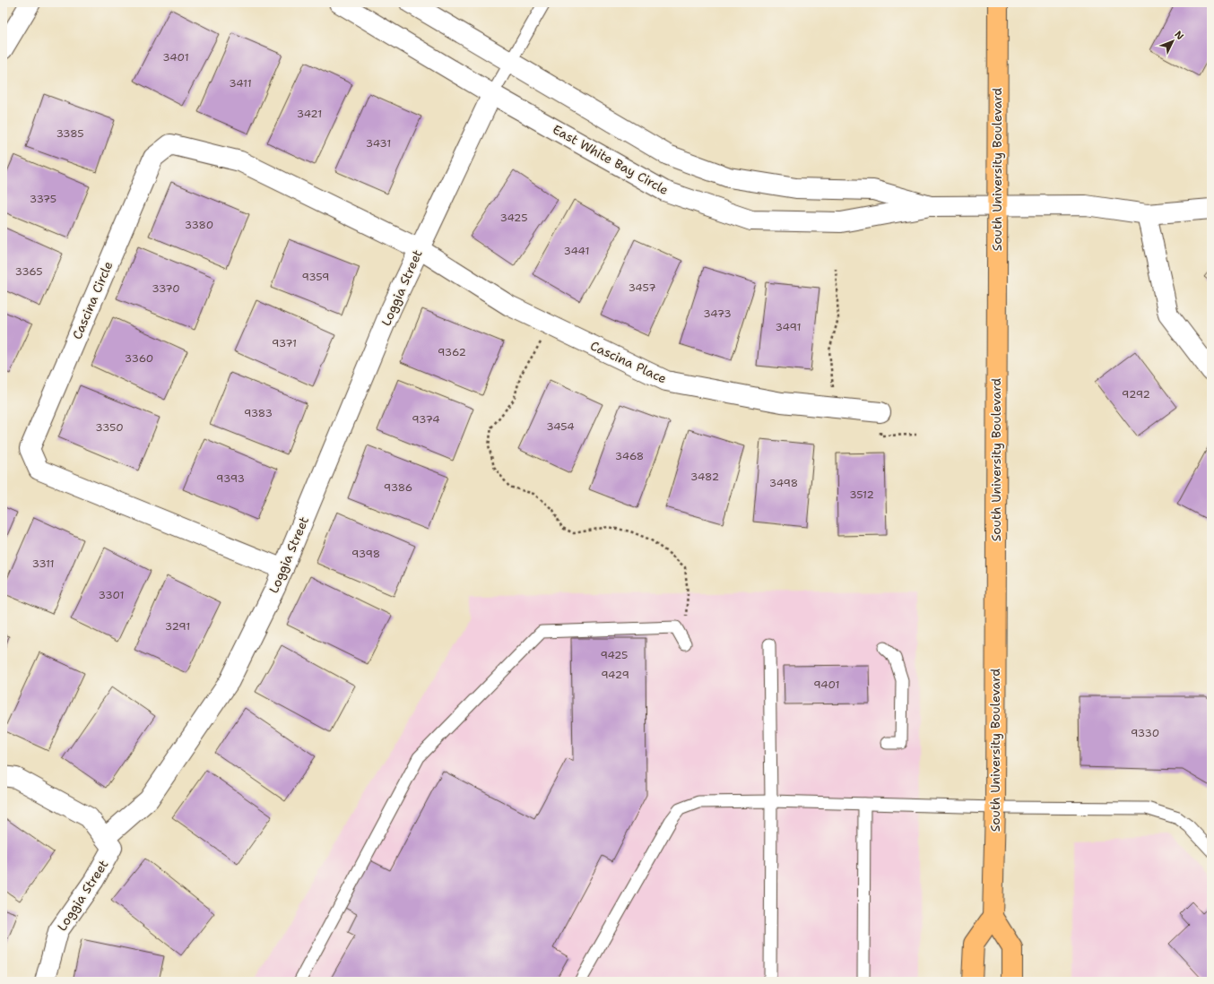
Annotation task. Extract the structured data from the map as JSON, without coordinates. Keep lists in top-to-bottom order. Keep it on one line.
{"streets":{"main road":["South University Boulevard"],"street":["East White Bay Circle","Loggia Street","Cascina Circle","Cascina Place"]},"crossings":[["East White Bay Circle","Loggia Street"],["Loggia Street","Cascina Circle"],["Loggia Street","Cascina Place"],["Cascina Circle","Cascina Place"]],"house_numbers":["3401","3411","3421","3385","3431","3375","3425","3380","3441","3365","9359","3457","3370","3473","3491","9371","9362","3360","9292","9383","9374","3454","3350","3468","3482","9393","3498","9386","3512","9398","3311","3301","3291","9425","9429","9401","9330"],"north":"top right"}
